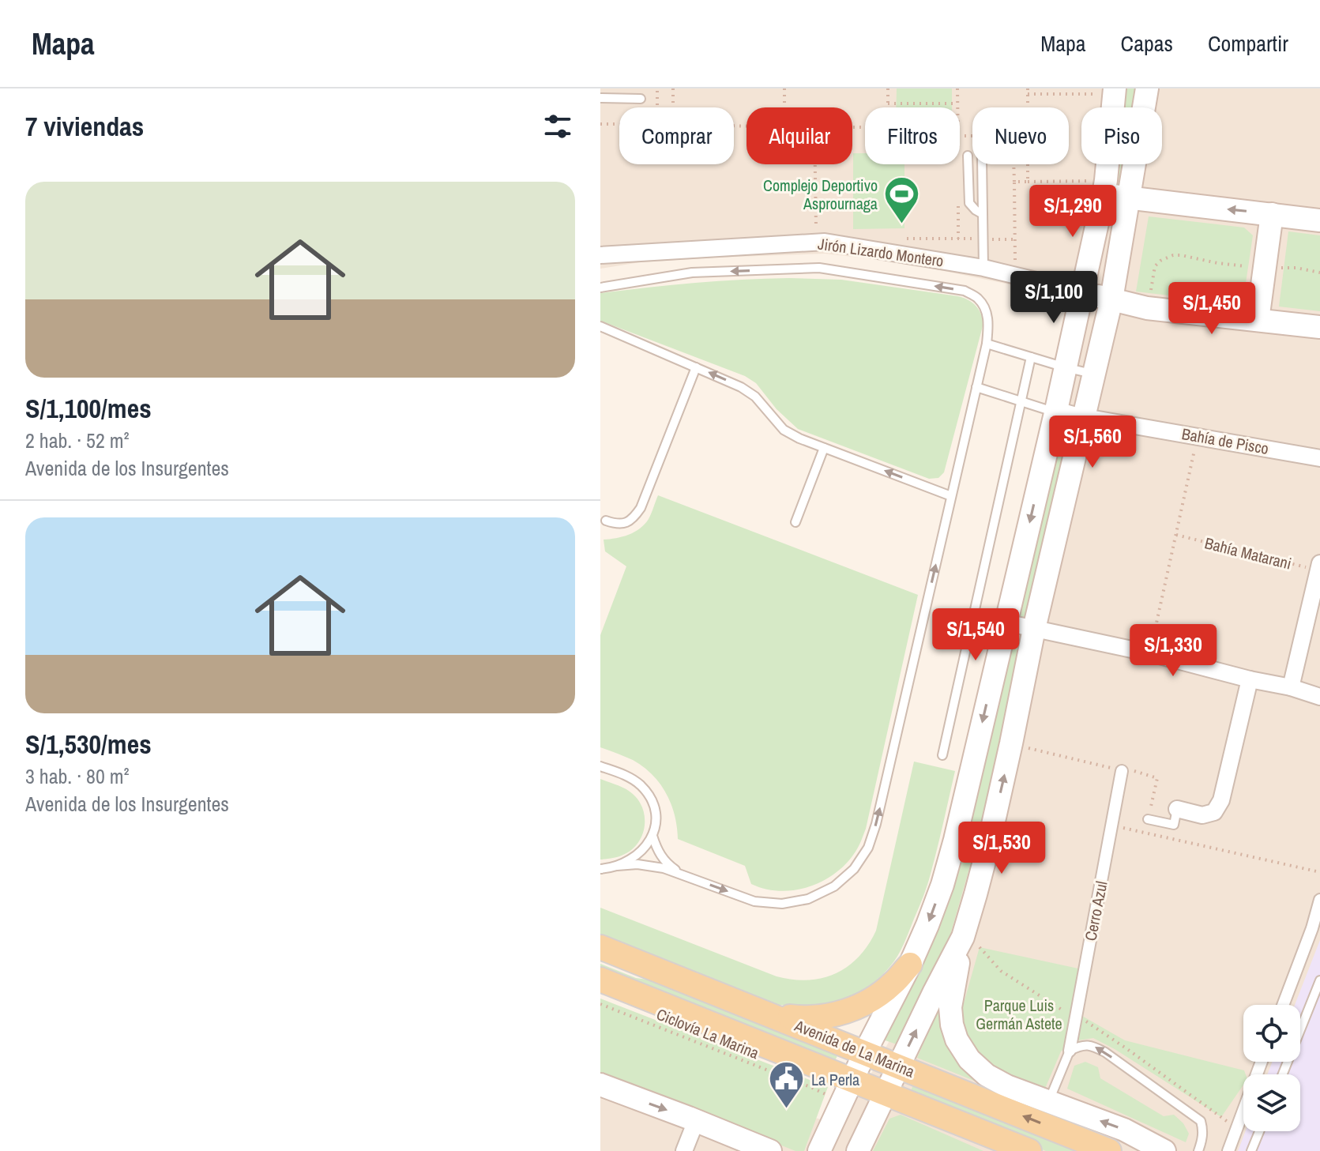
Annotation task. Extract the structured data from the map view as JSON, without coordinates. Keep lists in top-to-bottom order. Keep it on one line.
{"streets":{"main road":["Avenida de La Marina"],"street":["Jirón Lizardo Montero","Bahía de Pisco","Cerro Azul"],"path":["Bahía Matarani","Ciclovía La Marina"]},"parks":["Parque Luis Germán Astete"],"places":{"sports":["Complejo Deportivo Asprournaga"],"public building":["La Perla"]},"page":{"header":"Mapa","nav":["Mapa","Capas","Compartir"],"heading":"7 viviendas","chip":["Comprar","Alquilar","Filtros","Nuevo","Piso"],"list":[{"name":"S/1,100/mes","note":"2 hab. · 52 m² · Avenida de los Insurgentes"},{"name":"S/1,530/mes","note":"3 hab. · 80 m² · Avenida de los Insurgentes"}],"price":["S/1,290","S/1,100","S/1,450","S/1,560","S/1,540","S/1,330","S/1,530"]}}
